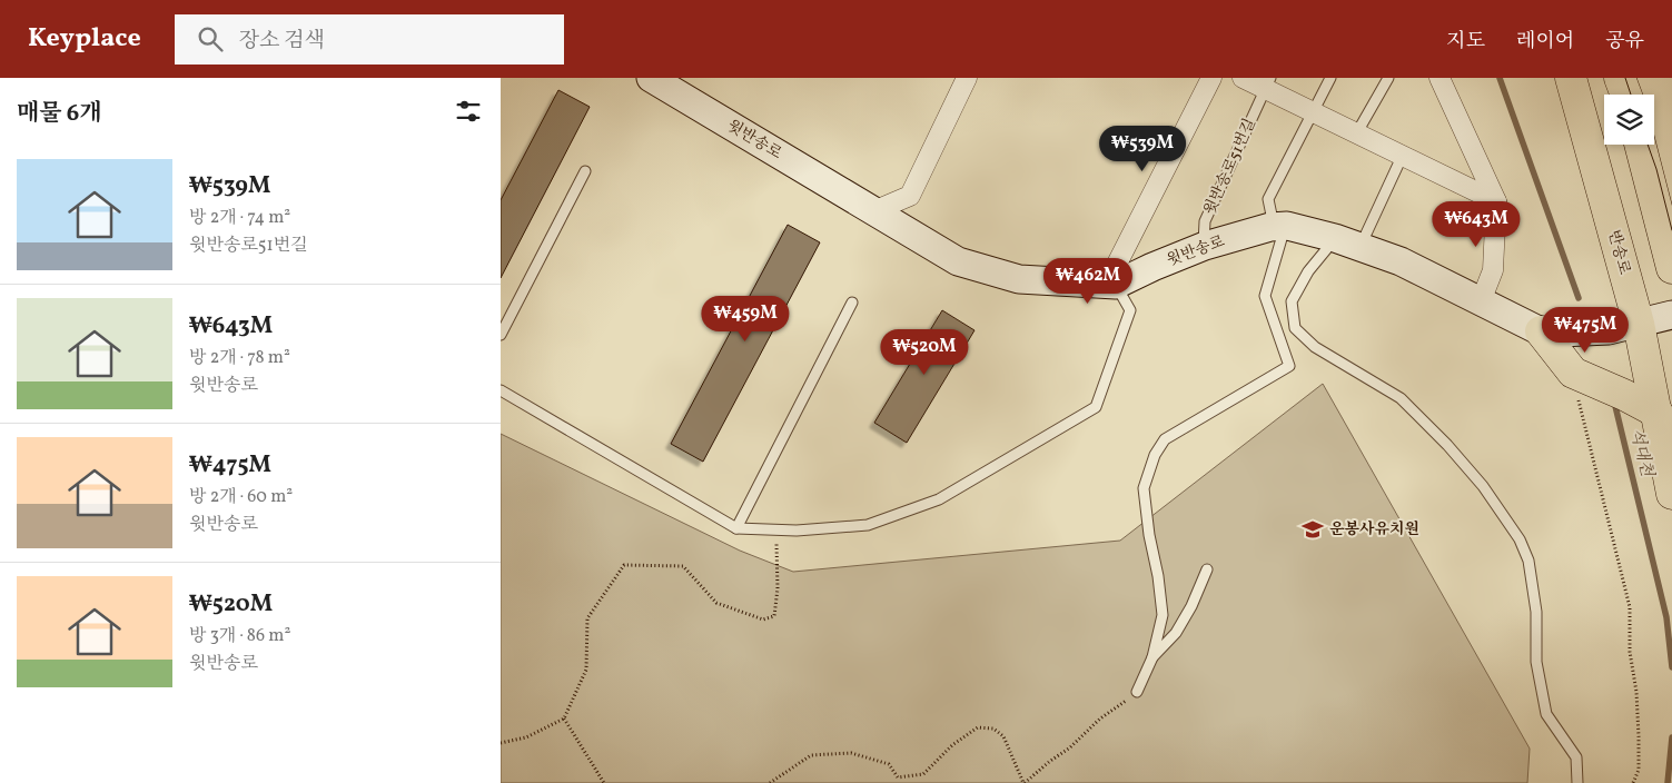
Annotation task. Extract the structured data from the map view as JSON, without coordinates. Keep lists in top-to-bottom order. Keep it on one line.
{"streets":{"main road":["윗반송로","반송로"],"lane":["윗반송로51번길"]},"crossings":[["윗반송로","윗반송로51번길"]],"water":["석대천"],"places":{"school or university":["운봉사유치원"]},"page":{"header":"Keyplace","search":"장소 검색","nav":["지도","레이어","공유"],"heading":"매물 6개","price":["₩539M","₩643M","₩462M","₩459M","₩475M","₩520M"],"list":[{"name":"₩539M","note":"방 2개 · 74 m² · 윗반송로51번길"},{"name":"₩643M","note":"방 2개 · 78 m² · 윗반송로"},{"name":"₩475M","note":"방 2개 · 60 m² · 윗반송로"},{"name":"₩520M","note":"방 3개 · 86 m² · 윗반송로"}]}}
